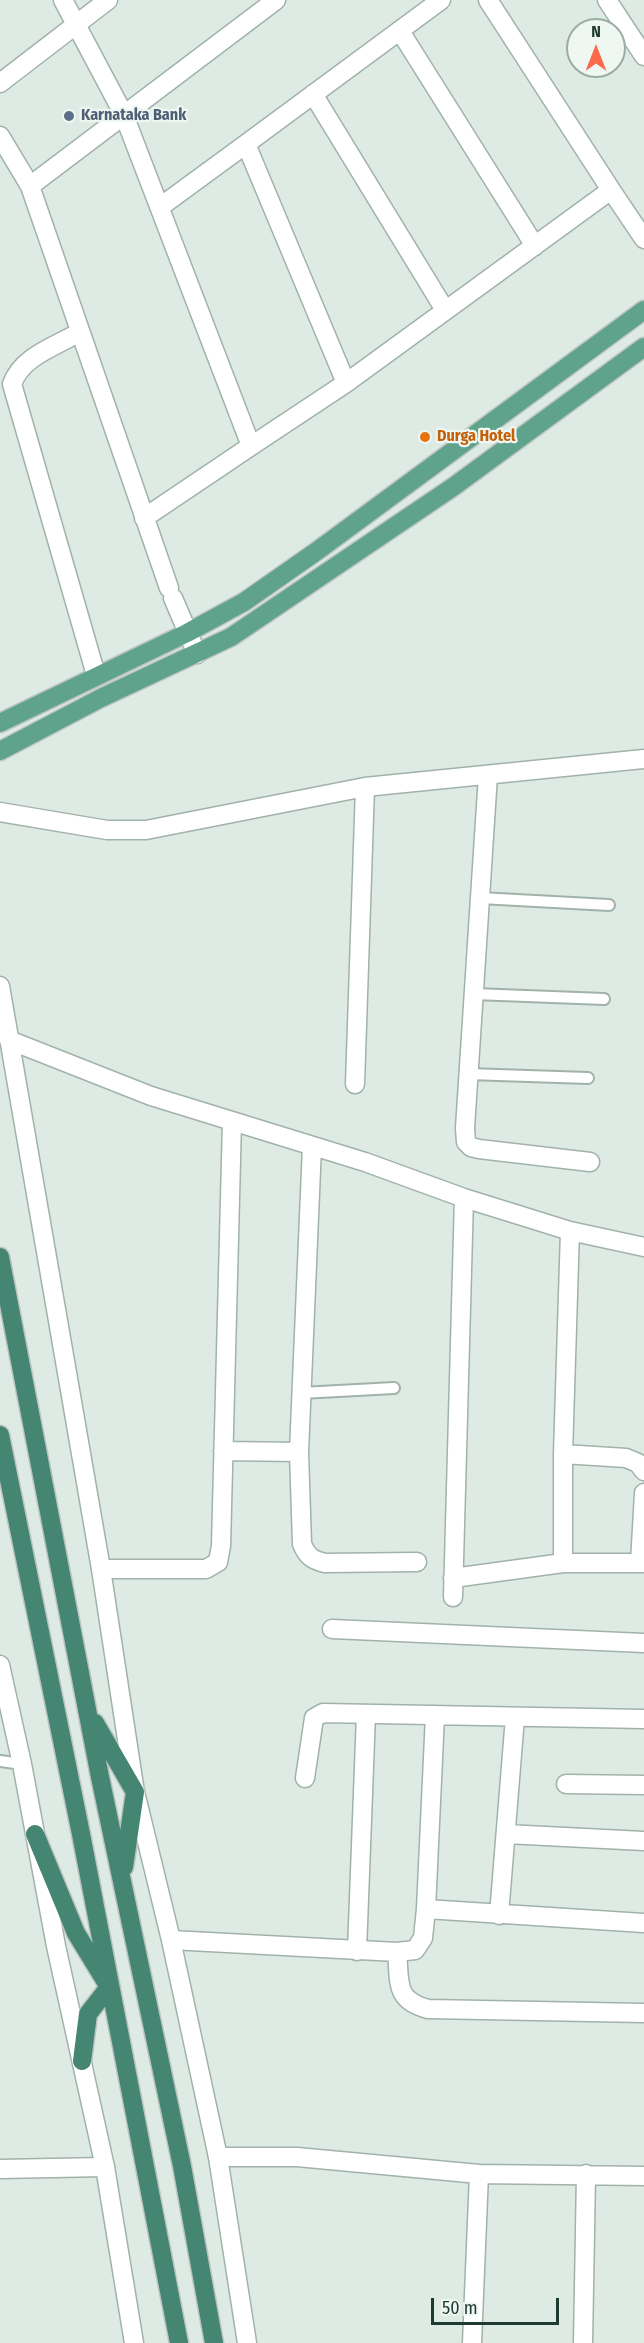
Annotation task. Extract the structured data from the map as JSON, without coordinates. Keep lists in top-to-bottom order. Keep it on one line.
{"places":["Karnataka Bank","Durga Hotel"],"scale_bar":"50 m","north":"top"}
